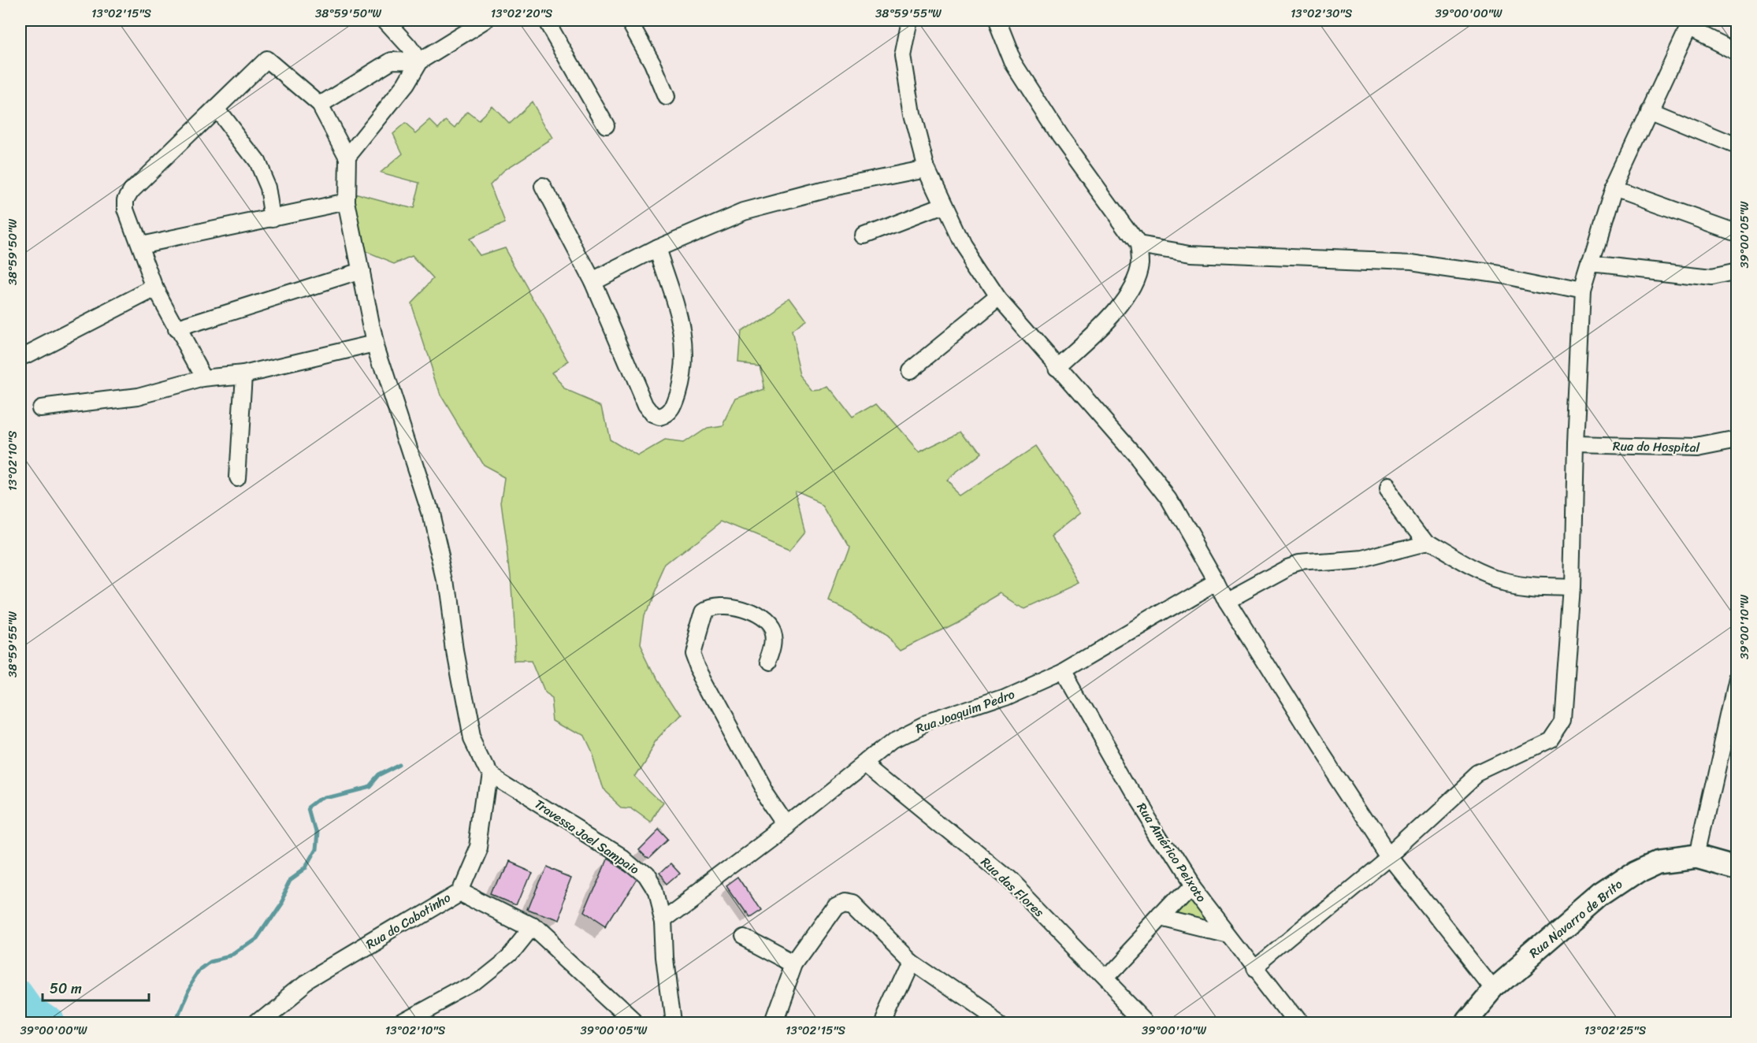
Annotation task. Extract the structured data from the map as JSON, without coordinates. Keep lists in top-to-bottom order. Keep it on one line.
{"streets":{"main road":["Rua Navarro de Brito"],"street":["Rua do Hospital","Rua Joaquim Pedro","Travessa Joel Sampaio","Rua Américo Peixoto","Rua das Flores","Rua do Cabotinho"]},"crossings":[["Rua Joaquim Pedro","Travessa Joel Sampaio"],["Rua Joaquim Pedro","Rua Américo Peixoto"],["Rua Joaquim Pedro","Rua das Flores"],["Travessa Joel Sampaio","Rua do Cabotinho"]],"scale_bar":"50 m","coordinates":["13°02'15\"S","38°59'50\"W","13°02'20\"S","38°59'55\"W","13°02'30\"S","39°00'00\"W","39°00'05\"W","13°02'10\"S","39°00'10\"W","13°02'25\"S"]}
